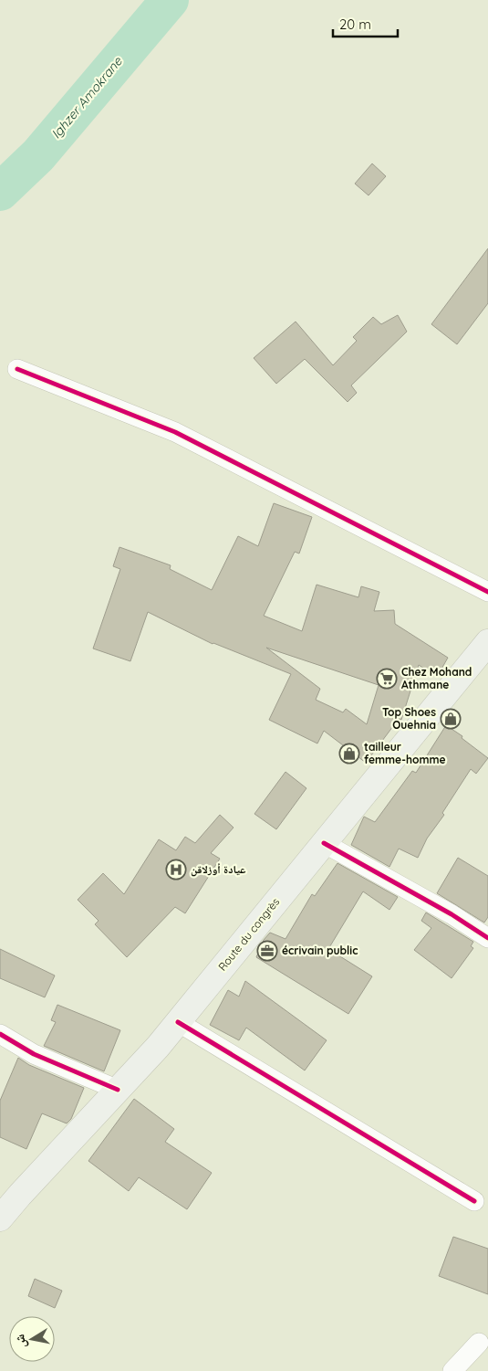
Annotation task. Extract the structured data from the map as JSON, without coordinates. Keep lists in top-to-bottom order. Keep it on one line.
{"streets":{"main road":["Route du congrès"]},"water":["Ighzer Amokrane"],"places":{"supermarket":["Chez Mohand Athmane"],"shop":["Top Shoes Ouehnia","tailleur femme-homme"],"hospital":["عيادة أوزلاقن"],"office":["écrivain public"]},"scale_bar":"20 m","north":"left"}
